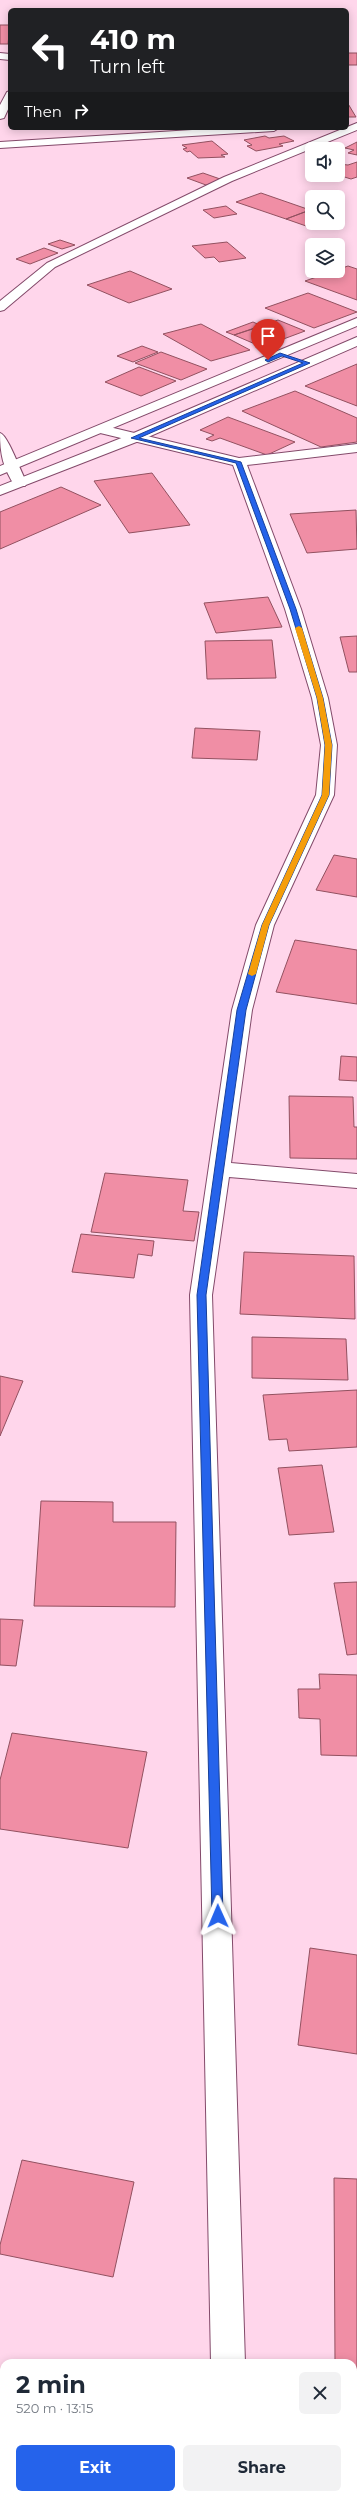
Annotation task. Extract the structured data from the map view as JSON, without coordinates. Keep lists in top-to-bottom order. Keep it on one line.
{"page":{"turn":["410 m","Turn left"],"then":"Then","heading":["2 min","520 m · 13:15"],"buttons":["Exit","Share"]}}
